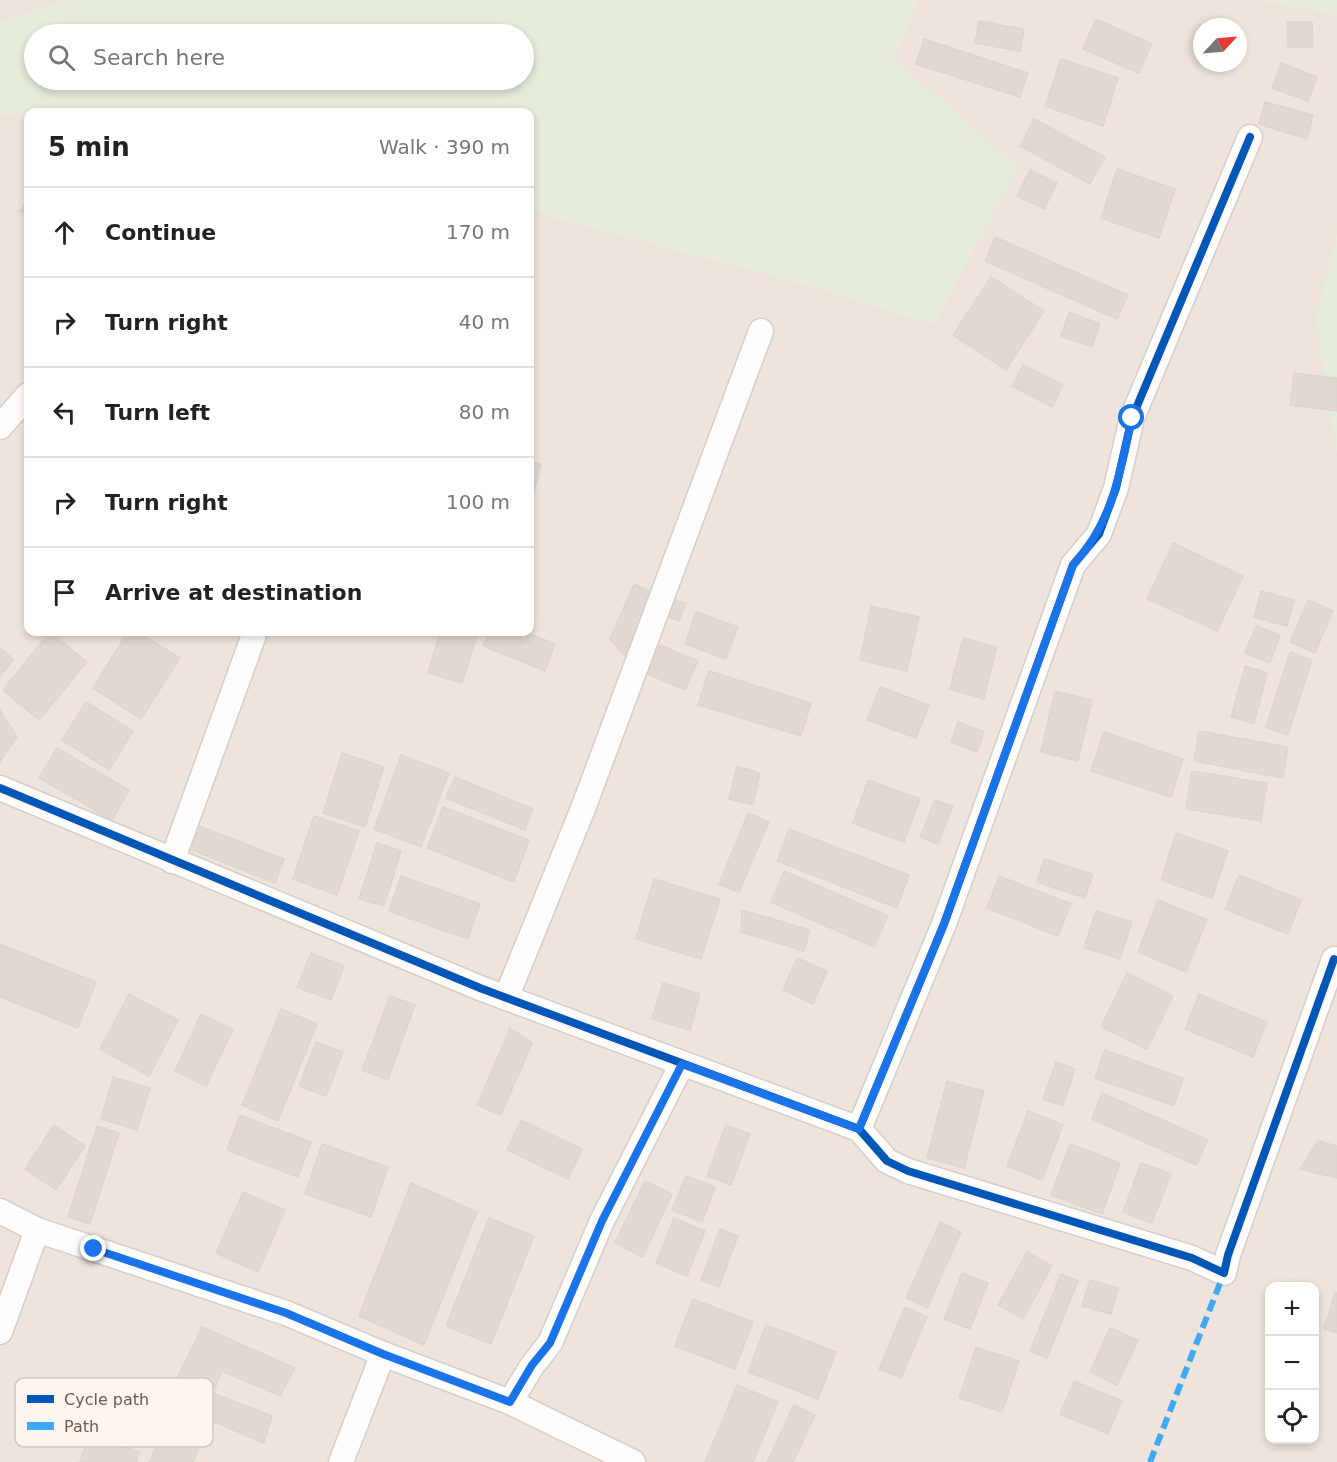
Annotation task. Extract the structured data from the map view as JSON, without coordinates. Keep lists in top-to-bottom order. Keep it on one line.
{"legend":["Cycle path","Path"],"north":"top right","page":{"search":"Search here","heading":["5 min","Walk · 390 m"],"list":[["Continue","170 m"],["Turn right","40 m"],["Turn left","80 m"],["Turn right","100 m"],"Arrive at destination"],"map_buttons":["+","−"]}}
